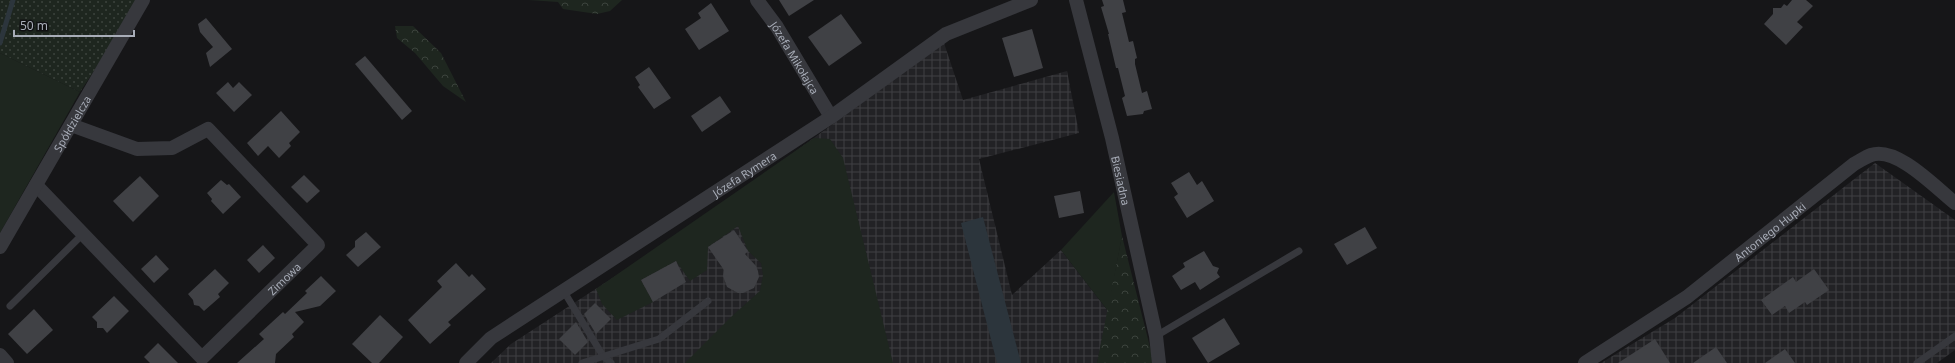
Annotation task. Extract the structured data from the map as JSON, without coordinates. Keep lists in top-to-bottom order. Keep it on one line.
{"streets":{"street":["Józefa Mikołajca","Spółdzielcza","Józefa Rymera","Biesiadna","Antoniego Hupki","Zimowa"]},"crossings":[["Józefa Mikołajca","Józefa Rymera"],["Spółdzielcza","Zimowa"]],"scale_bar":"50 m"}
